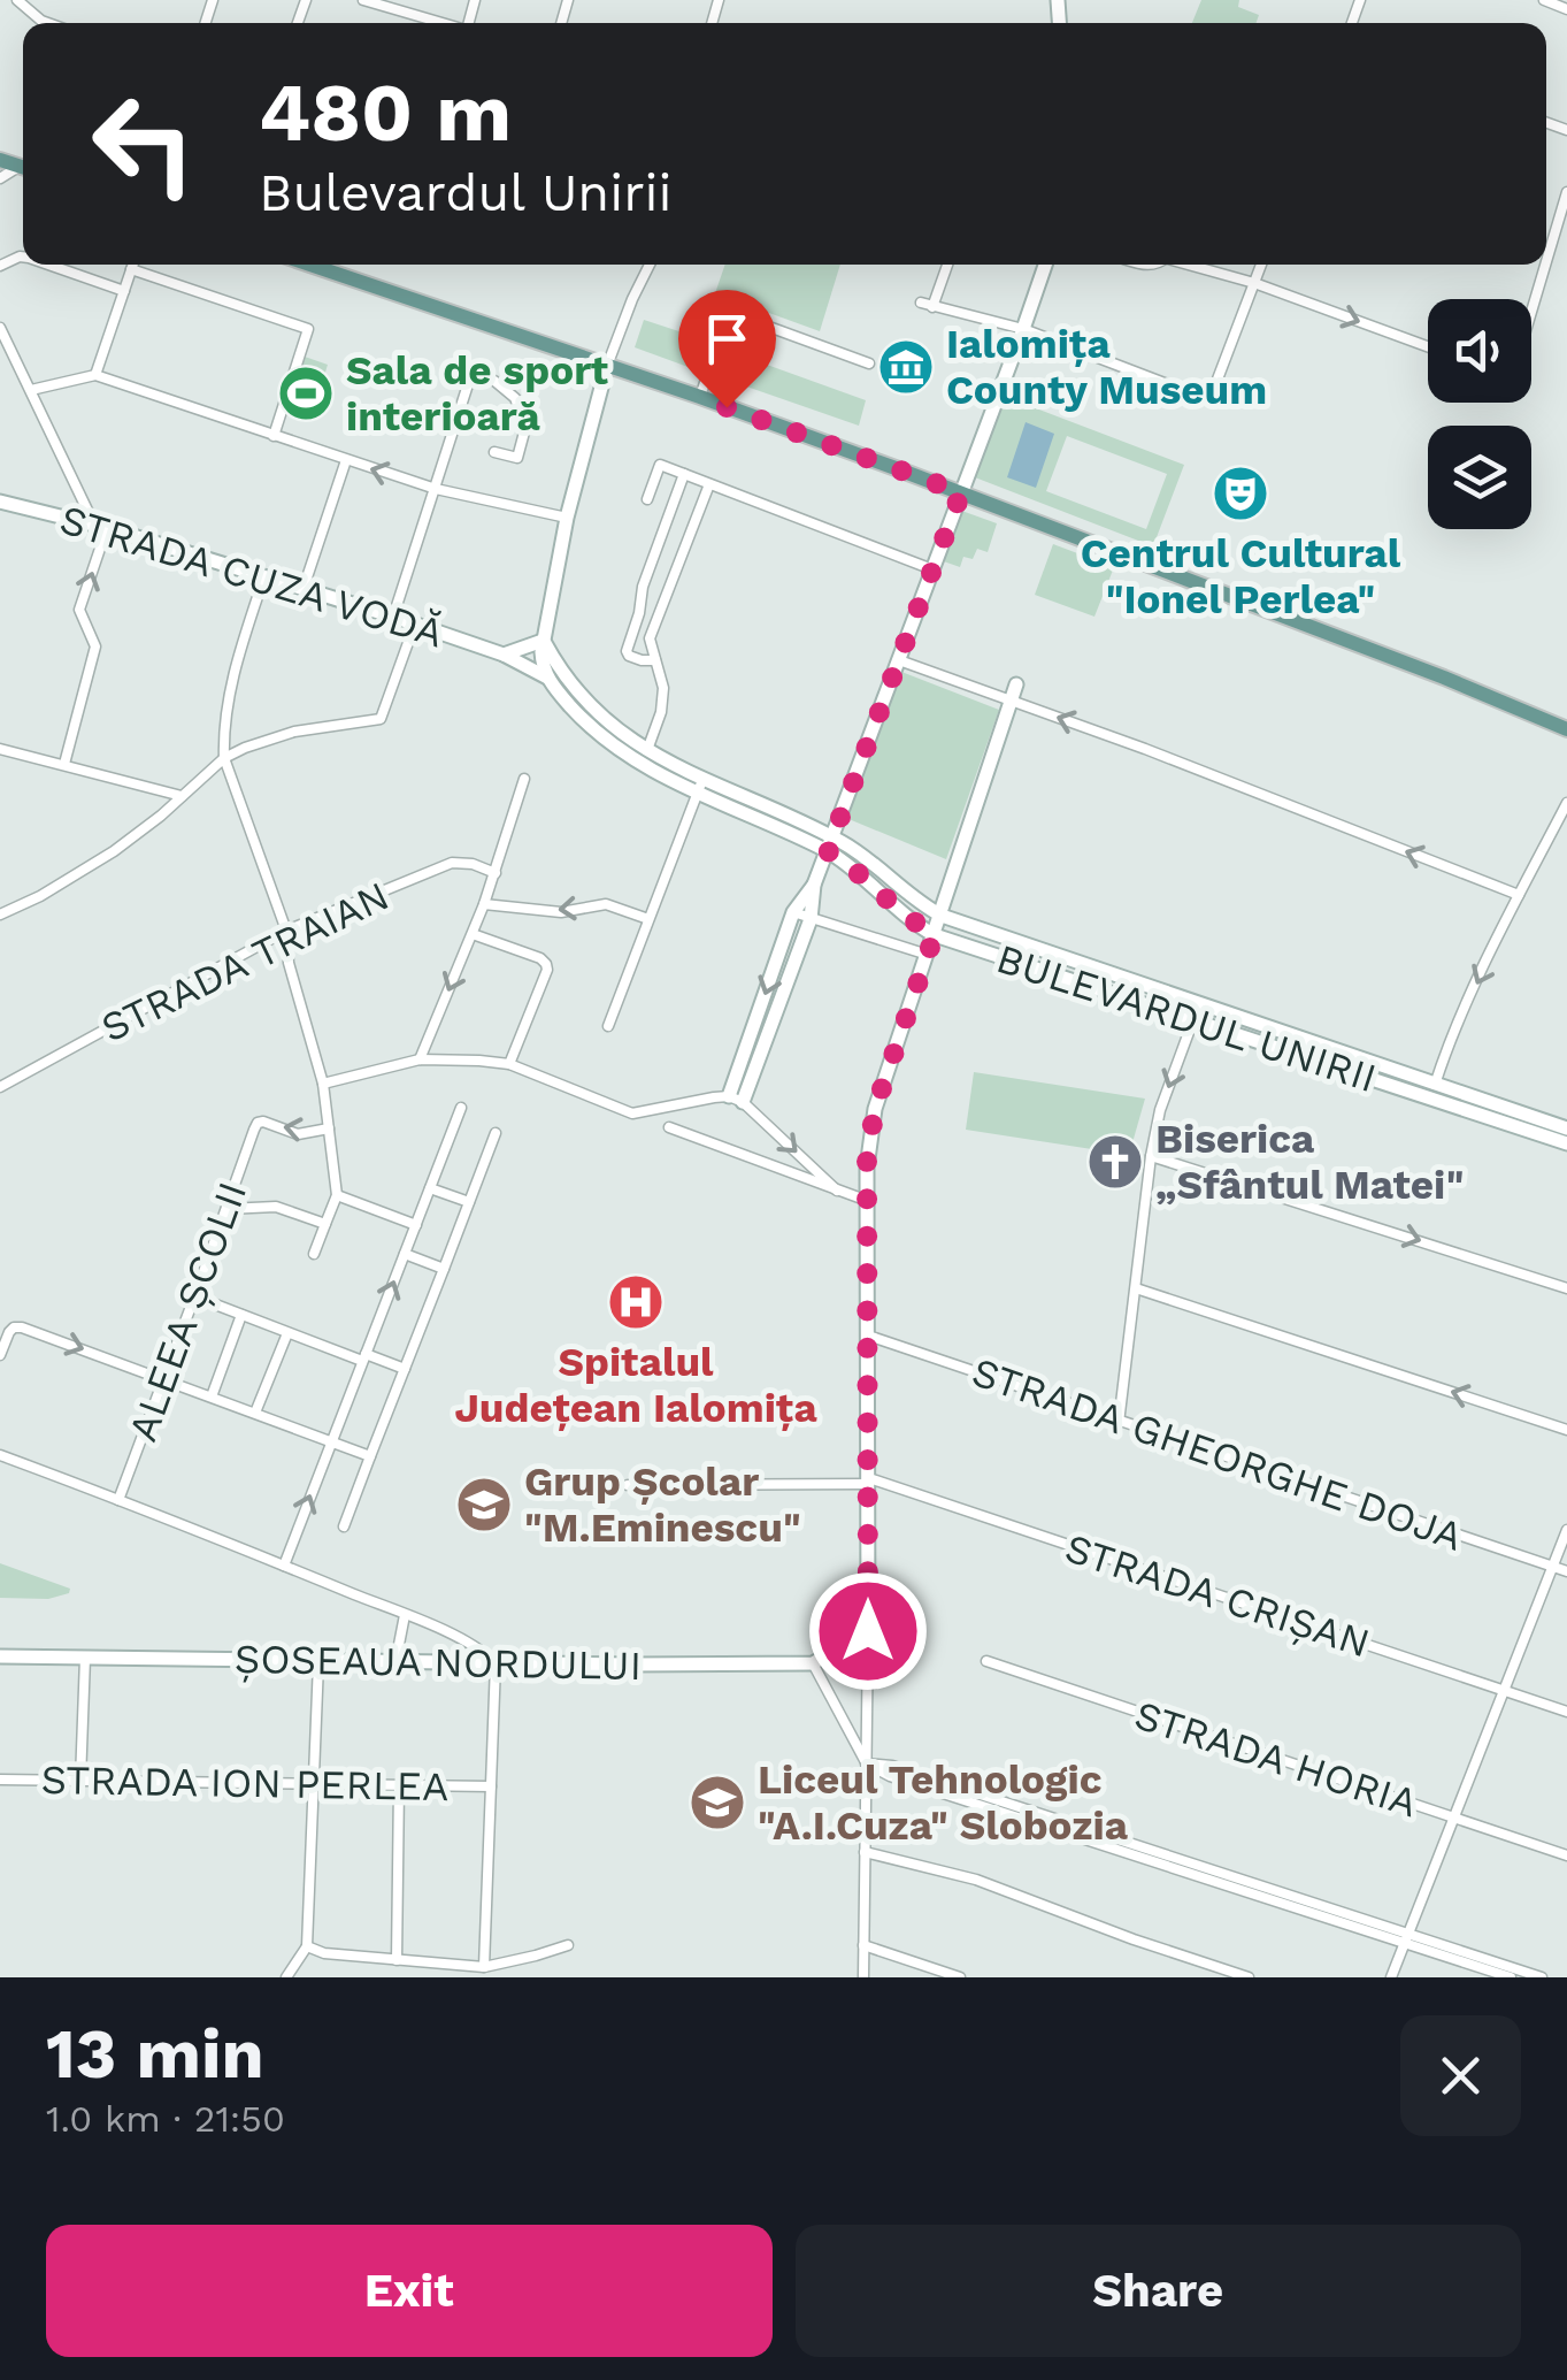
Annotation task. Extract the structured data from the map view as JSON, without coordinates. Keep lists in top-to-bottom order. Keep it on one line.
{"streets":{"street":["STRADA CUZA VODĂ","STRADA TRAIAN","BULEVARDUL UNIRII","ALEEA ȘCOLII","STRADA GHEORGHE DOJA","STRADA CRIȘAN","ȘOSEAUA NORDULUI","STRADA HORIA","STRADA ION PERLEA"]},"places":{"museum":["Ialomița County Museum"],"sports":["Sala de sport interioară"],"theatre":["Centrul Cultural \"Ionel Perlea\""],"church":["Biserica „Sfântul Matei\""],"hospital":["Spitalul Județean Ialomița"],"school or university":["Grup Școlar \"M.Eminescu\"","Liceul Tehnologic \"A.I.Cuza\" Slobozia"]},"page":{"turn":["480 m","Bulevardul Unirii"],"heading":["13 min","1.0 km · 21:50"],"buttons":["Exit","Share"]}}
